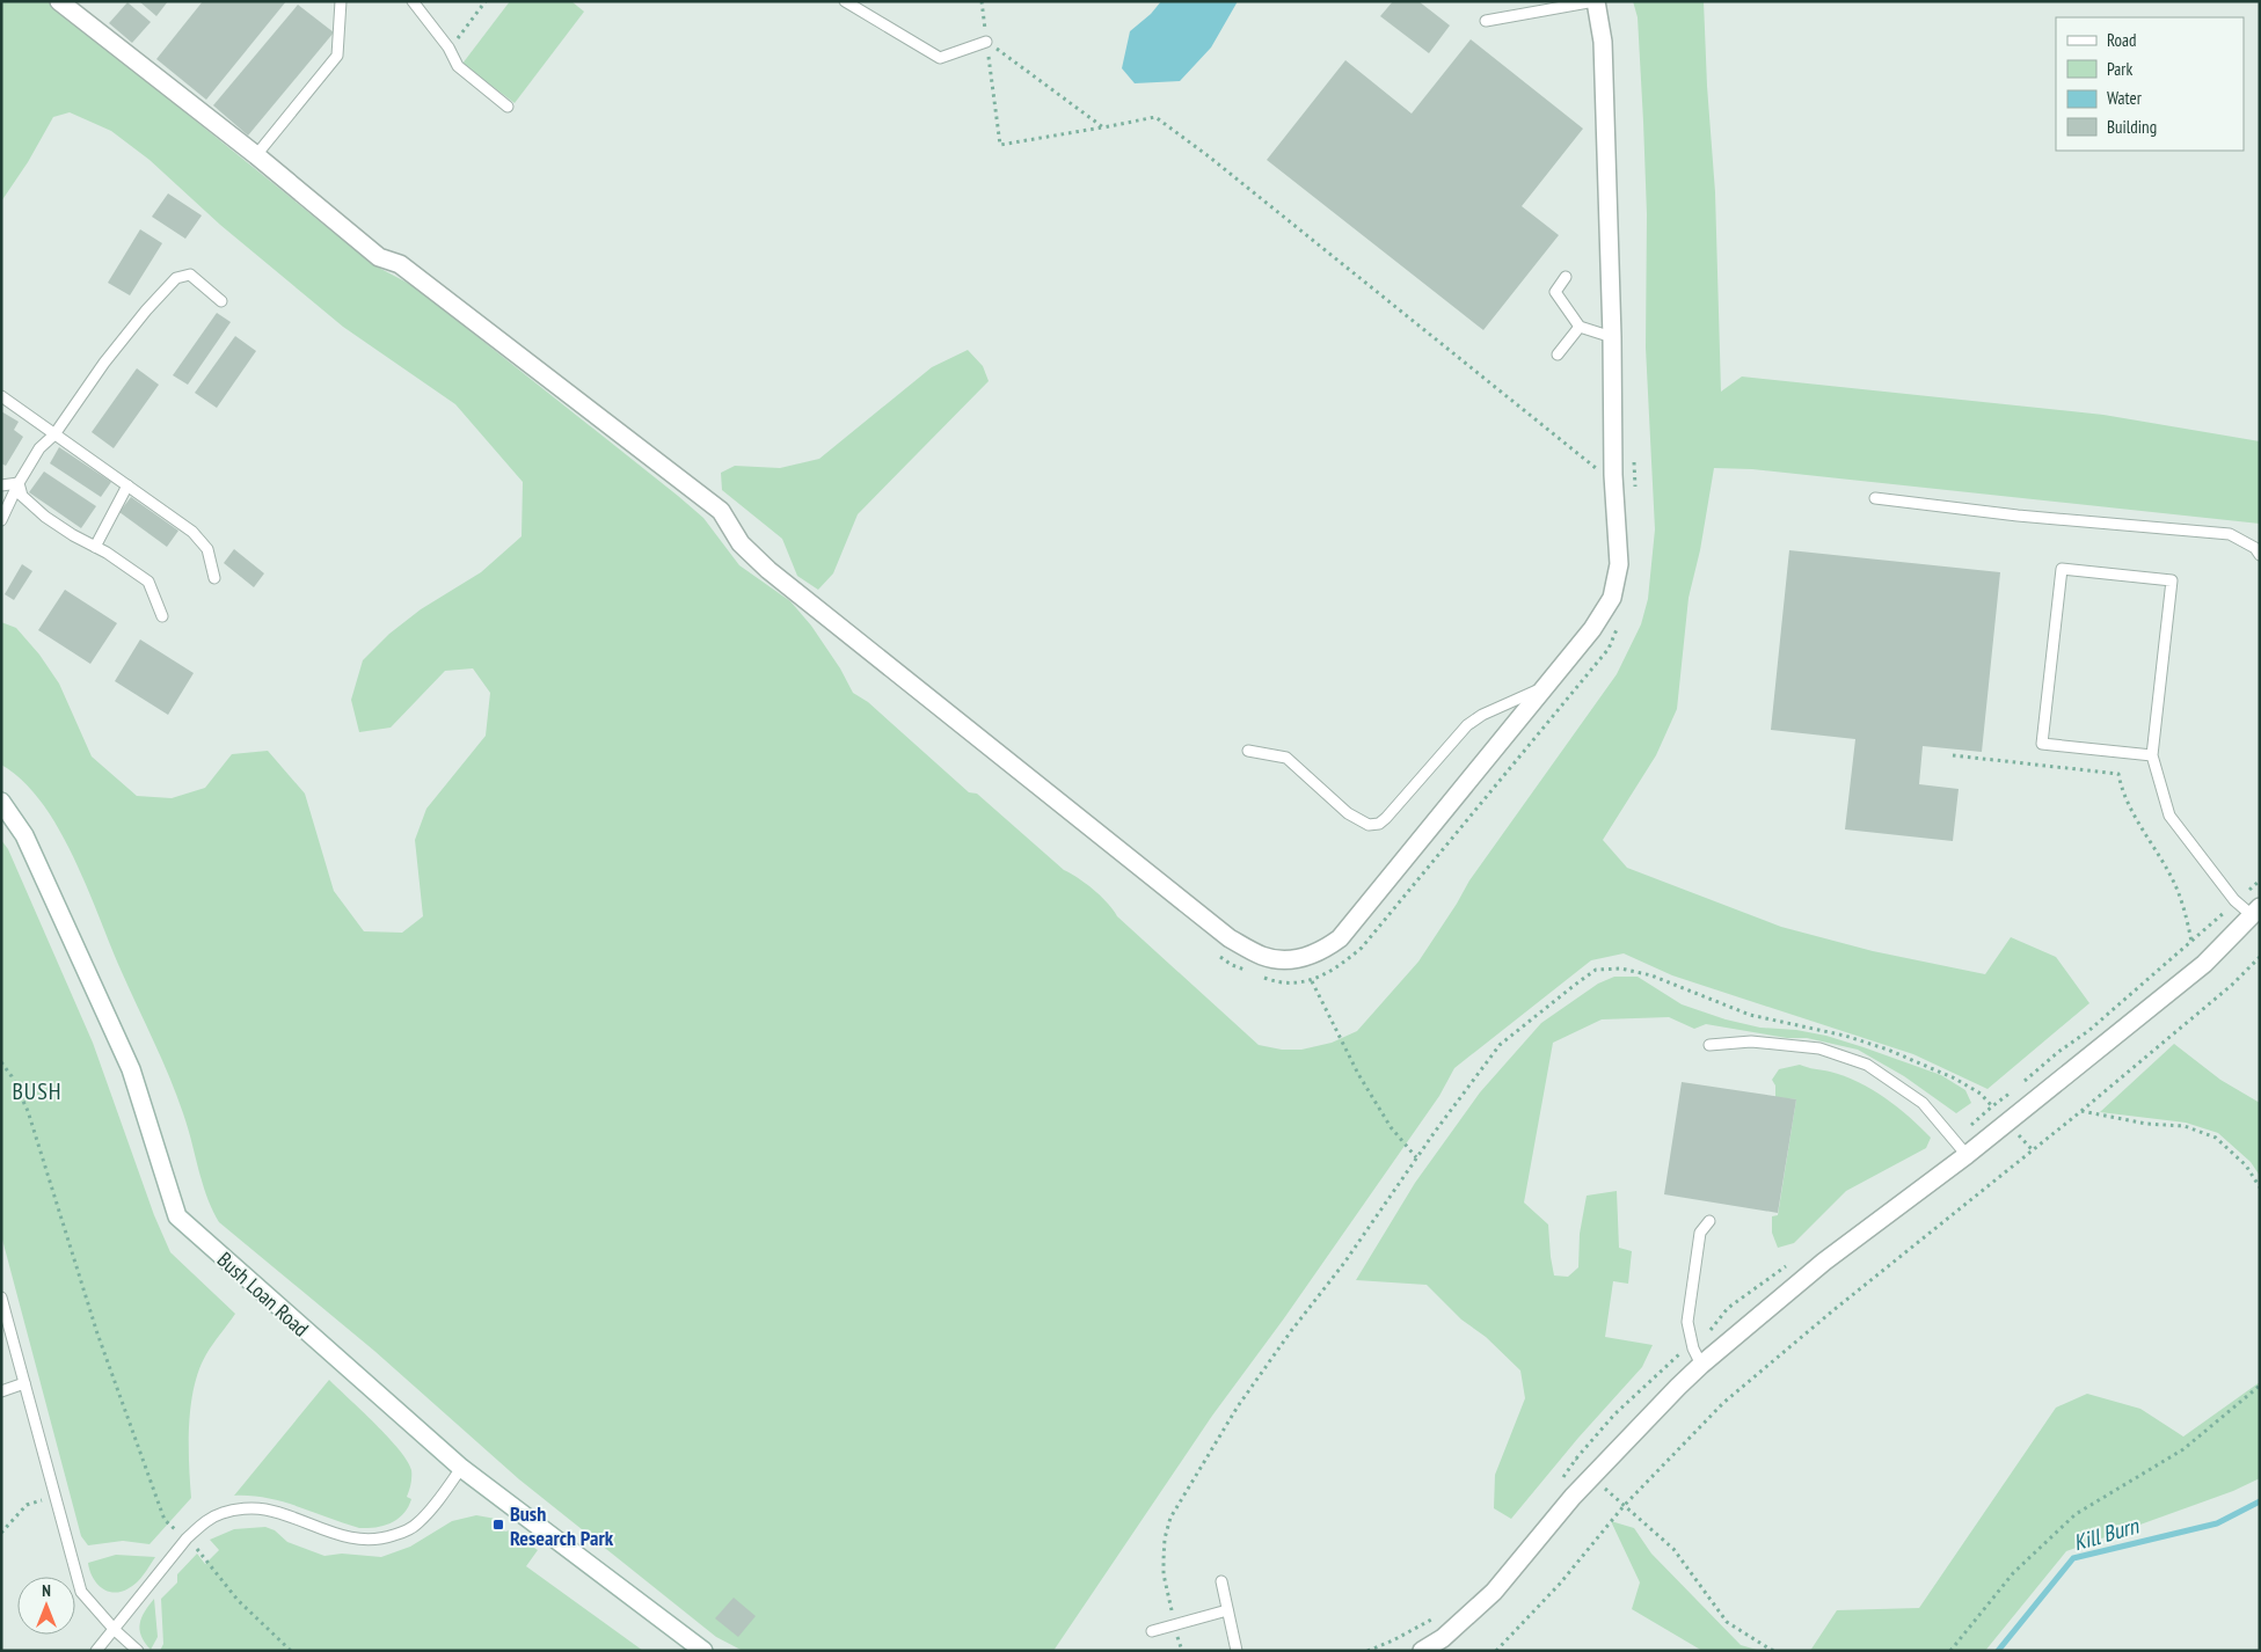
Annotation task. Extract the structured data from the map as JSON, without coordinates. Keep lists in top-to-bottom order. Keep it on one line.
{"streets":{"street":["Bush Loan Road"]},"districts":["BUSH"],"water":["Kill Burn"],"places":{"transit":["Bush Research Park"]},"legend":["Road","Park","Water","Building"],"north":"top"}
